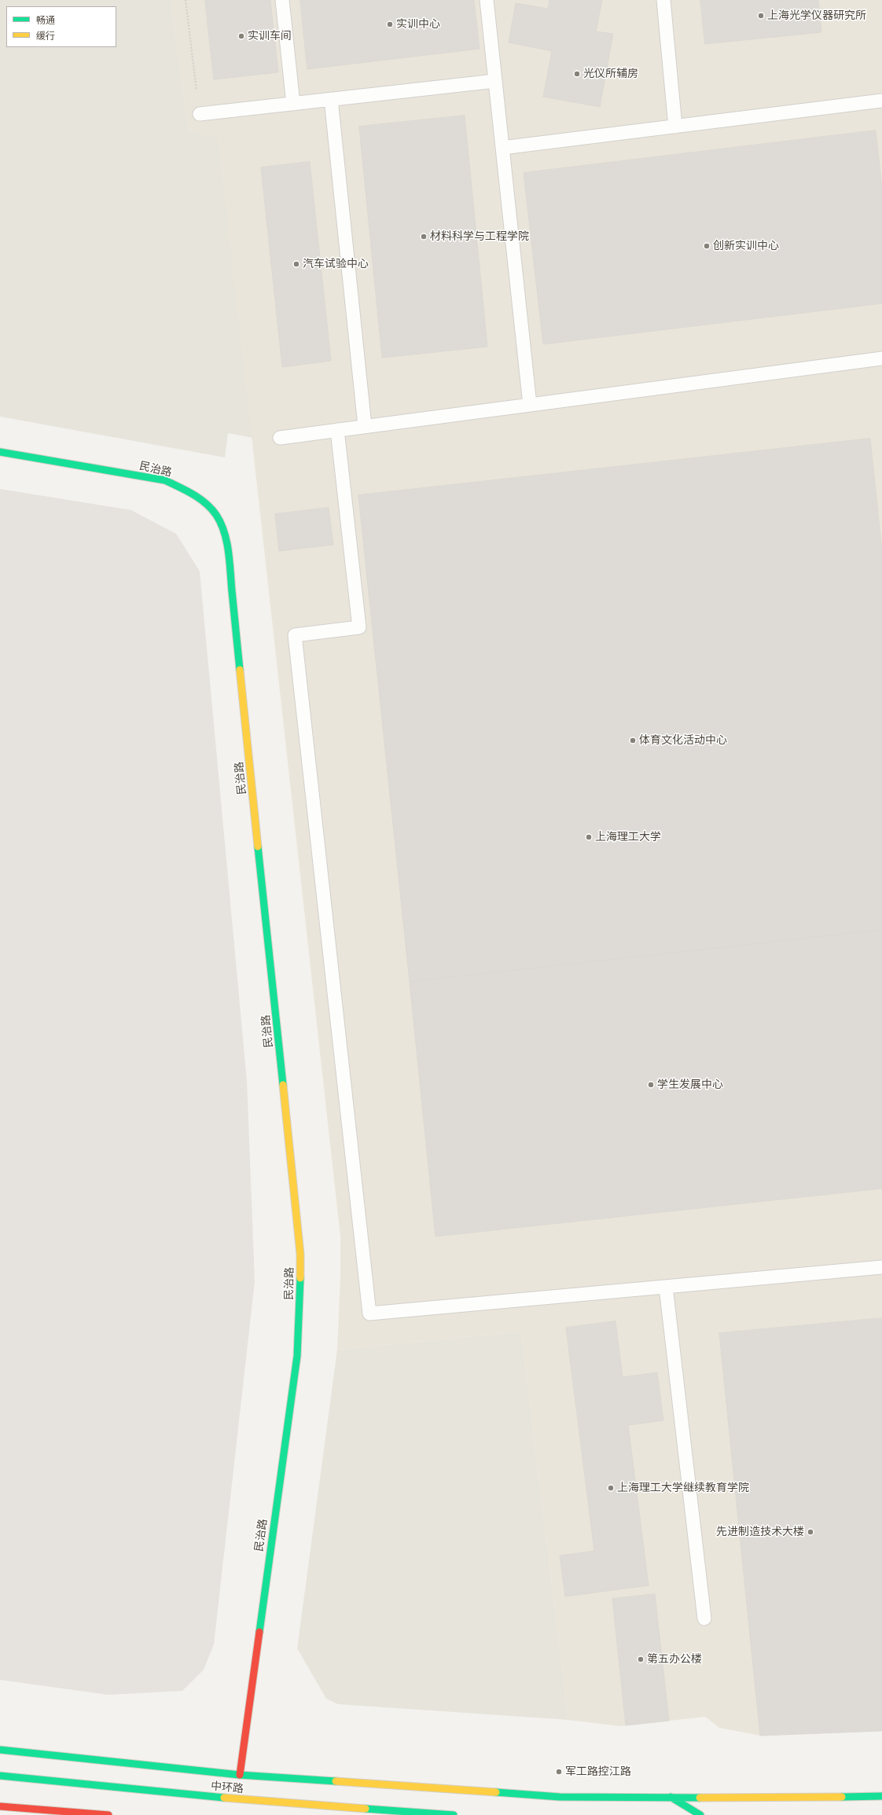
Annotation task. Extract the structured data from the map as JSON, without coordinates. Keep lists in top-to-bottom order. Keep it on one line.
{"streets":{"main road":["民治路","中环路"]},"places":["上海光学仪器研究所","实训中心","实训车间","光仪所辅房","材料科学与工程学院","创新实训中心","汽车试验中心","体育文化活动中心","上海理工大学","学生发展中心","上海理工大学继续教育学院","先进制造技术大楼","第五办公楼","军工路控江路"],"legend":["畅通","缓行"]}
